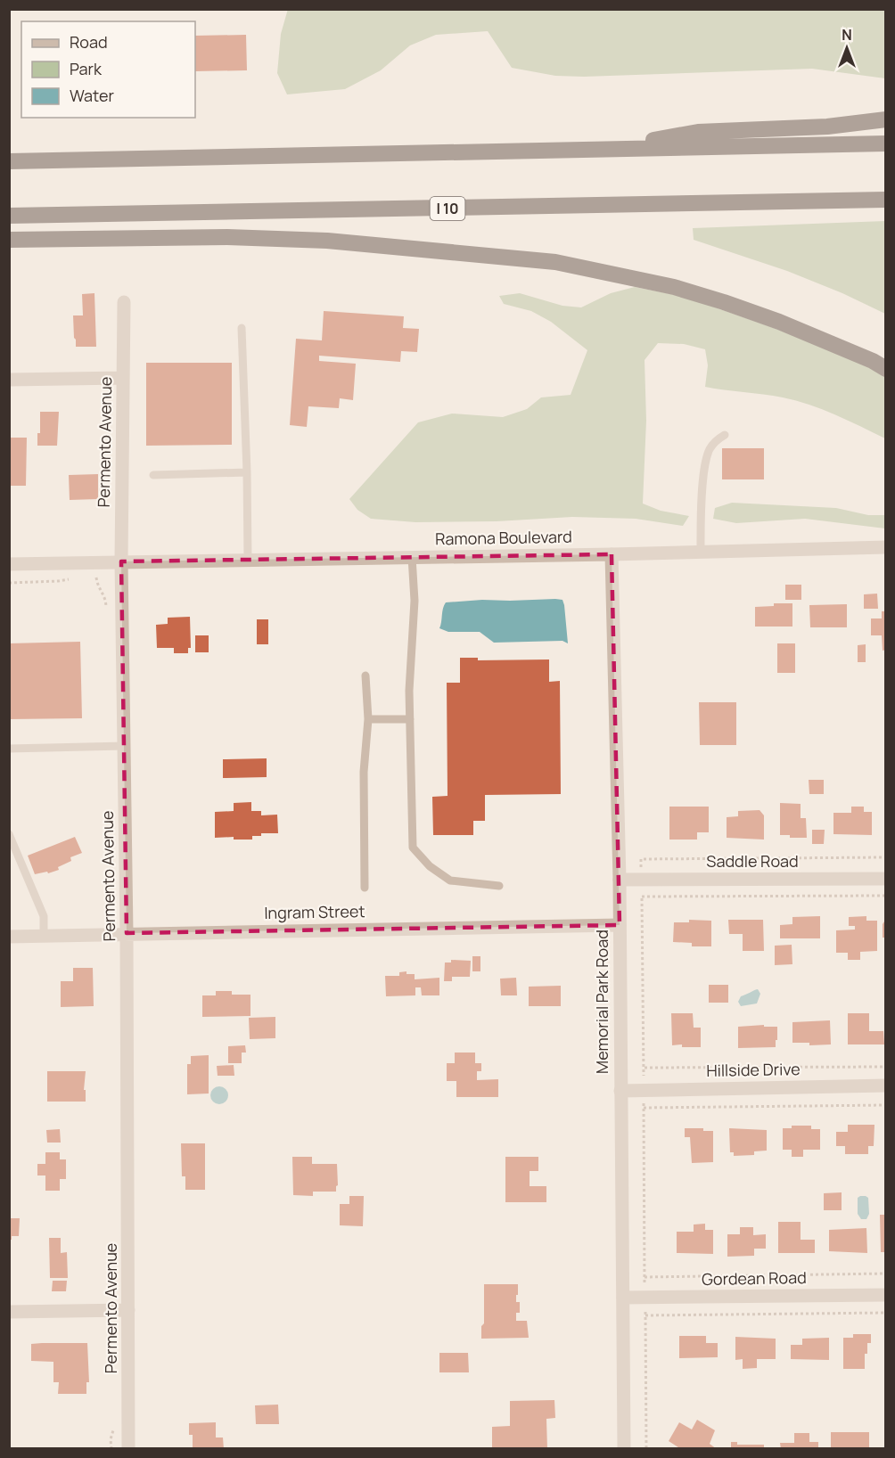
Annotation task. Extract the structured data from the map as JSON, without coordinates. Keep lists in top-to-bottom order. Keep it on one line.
{"streets":{"highway":["I 10"],"street":["Permento Avenue","Ramona Boulevard","Saddle Road","Ingram Street","Memorial Park Road","Hillside Drive","Gordean Road"]},"crossings":[["Permento Avenue","Ramona Boulevard"],["Permento Avenue","Ingram Street"],["Ramona Boulevard","Memorial Park Road"],["Saddle Road","Memorial Park Road"],["Ingram Street","Memorial Park Road"],["Memorial Park Road","Hillside Drive"],["Memorial Park Road","Gordean Road"]],"legend":["Road","Park","Water"],"north":"top"}
